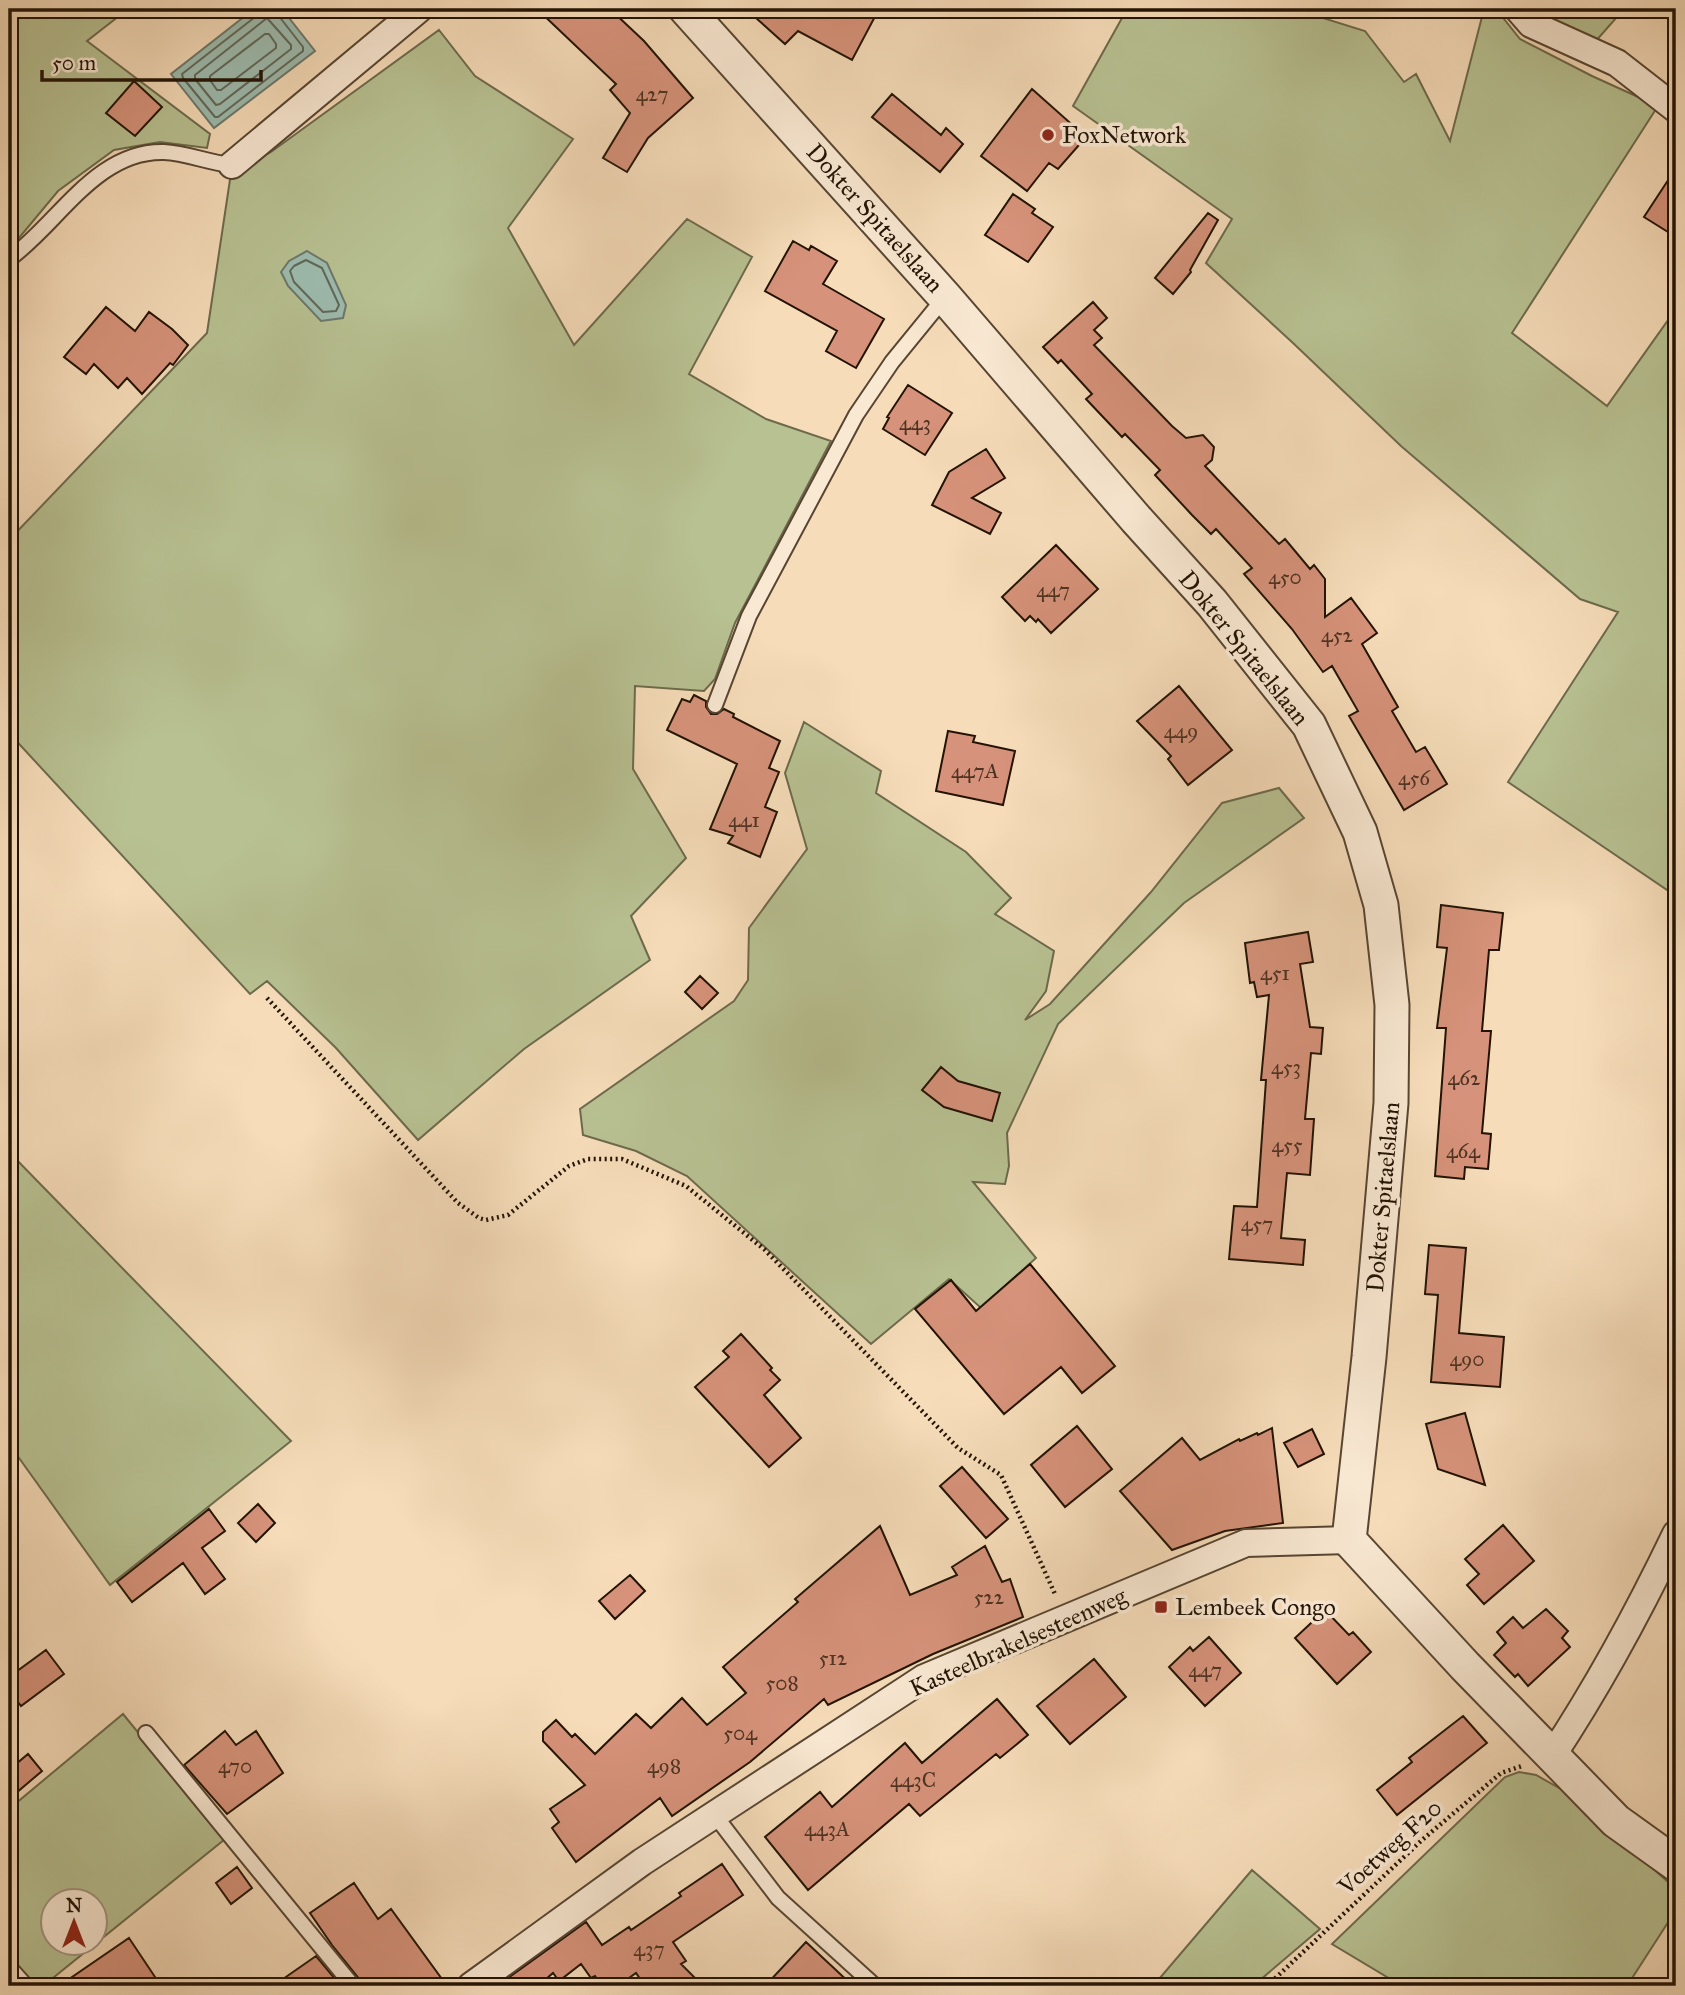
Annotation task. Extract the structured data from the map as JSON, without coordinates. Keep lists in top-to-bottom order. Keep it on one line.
{"streets":{"street":["Dokter Spitaelslaan","Kasteelbrakelsesteenweg"],"path":["Voetweg F20"]},"crossings":[["Dokter Spitaelslaan","Kasteelbrakelsesteenweg"]],"places":{"other":["FoxNetwork"],"transit":["Lembeek Congo"]},"house_numbers":["427","443","450","447","452","449","447A","456","441","451","453","462","455","464","457","490","522","512","447","508","504","470","498","443C","443A","437"],"scale_bar":"50 m","north":"top"}
